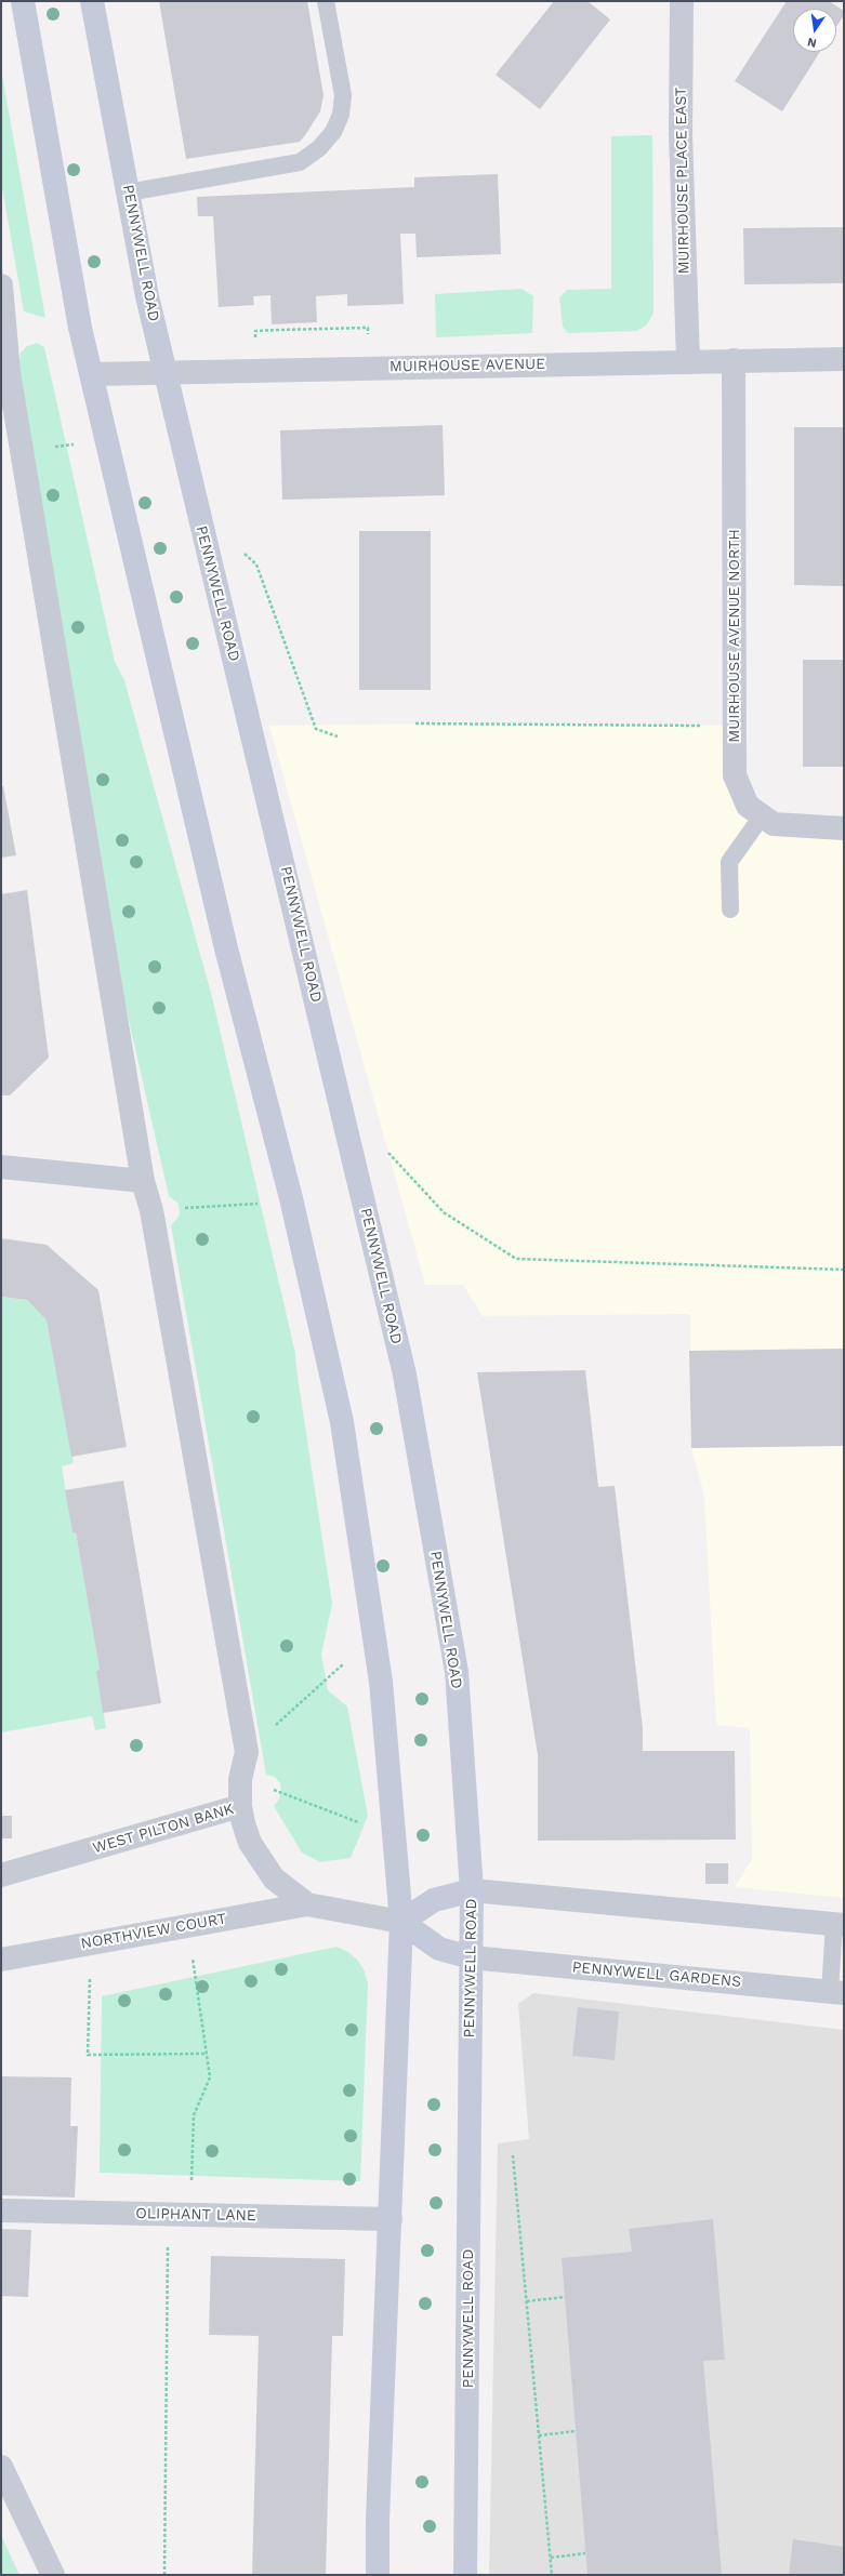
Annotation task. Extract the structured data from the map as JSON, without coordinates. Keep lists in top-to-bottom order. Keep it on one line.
{"streets":{"street":["MUIRHOUSE PLACE EAST","PENNYWELL ROAD","MUIRHOUSE AVENUE","MUIRHOUSE AVENUE NORTH","WEST PILTON BANK","NORTHVIEW COURT","PENNYWELL GARDENS","OLIPHANT LANE"]},"crossings":[["MUIRHOUSE PLACE EAST","MUIRHOUSE AVENUE"],["PENNYWELL ROAD","MUIRHOUSE AVENUE"],["PENNYWELL ROAD","PENNYWELL GARDENS"],["MUIRHOUSE AVENUE","MUIRHOUSE AVENUE NORTH"],["WEST PILTON BANK","NORTHVIEW COURT"]],"north":"bottom"}
